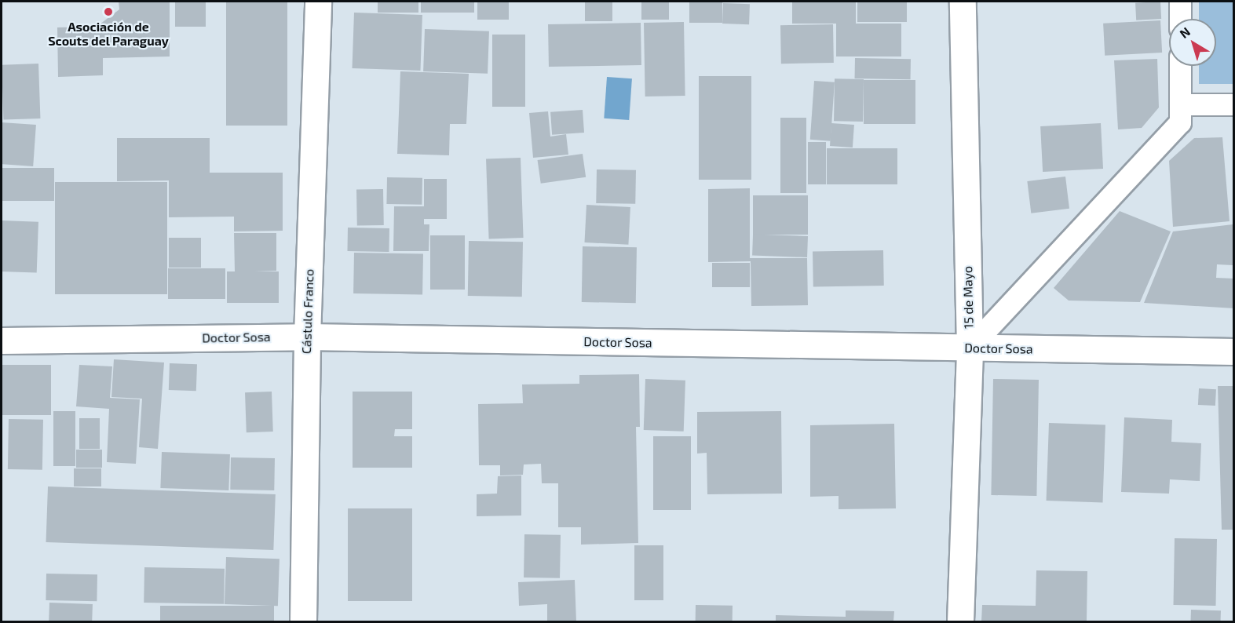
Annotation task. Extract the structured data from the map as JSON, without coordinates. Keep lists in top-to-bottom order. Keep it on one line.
{"streets":{"street":["15 de Mayo","Cástulo Franco","Doctor Sosa"]},"crossings":[["15 de Mayo","Doctor Sosa"],["Cástulo Franco","Doctor Sosa"]],"places":["Asociación de Scouts del Paraguay"],"north":"top left"}
